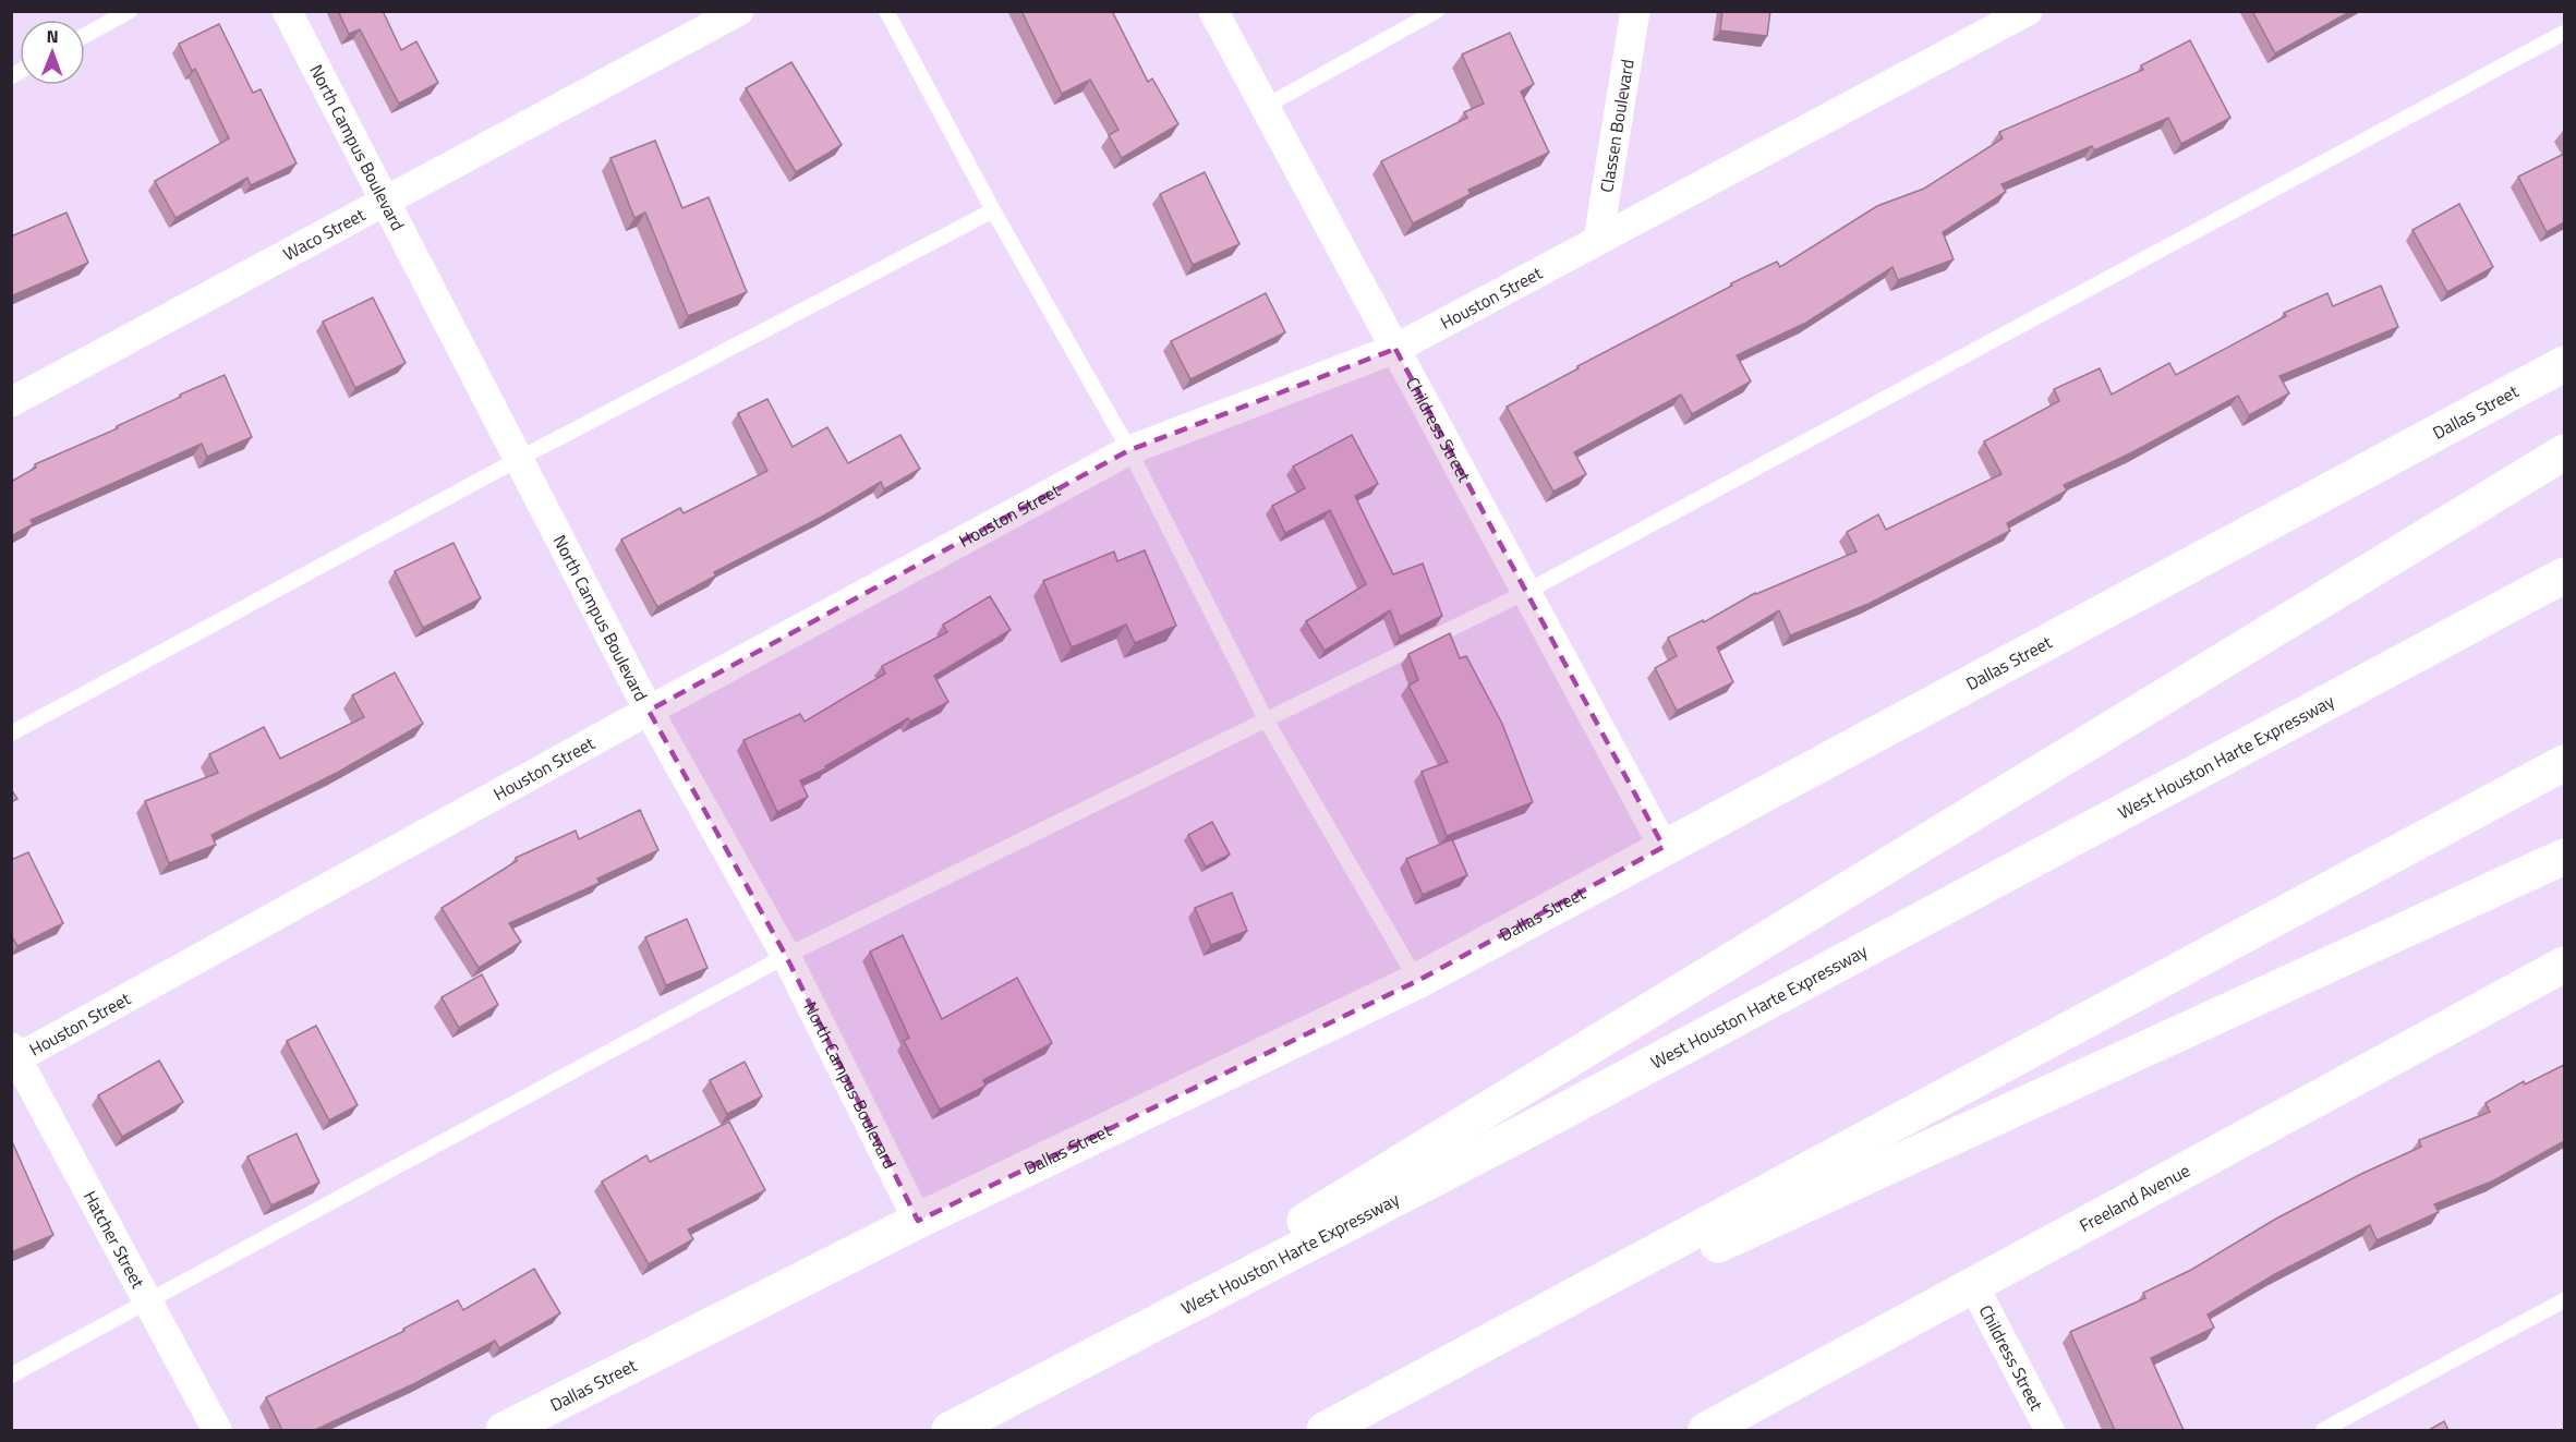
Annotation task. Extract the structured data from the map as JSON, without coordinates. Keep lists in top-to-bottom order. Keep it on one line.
{"streets":{"main road":["Dallas Street","West Houston Harte Expressway","Freeland Avenue"],"street":["Classen Boulevard","North Campus Boulevard","Waco Street","Houston Street","Childress Street","Hatcher Street"]},"crossings":[["Classen Boulevard","Houston Street"],["North Campus Boulevard","Waco Street"],["North Campus Boulevard","Houston Street"],["North Campus Boulevard","Dallas Street"],["Houston Street","Childress Street"],["Houston Street","Hatcher Street"],["Dallas Street","Childress Street"],["Childress Street","Freeland Avenue"]],"north":"top"}
